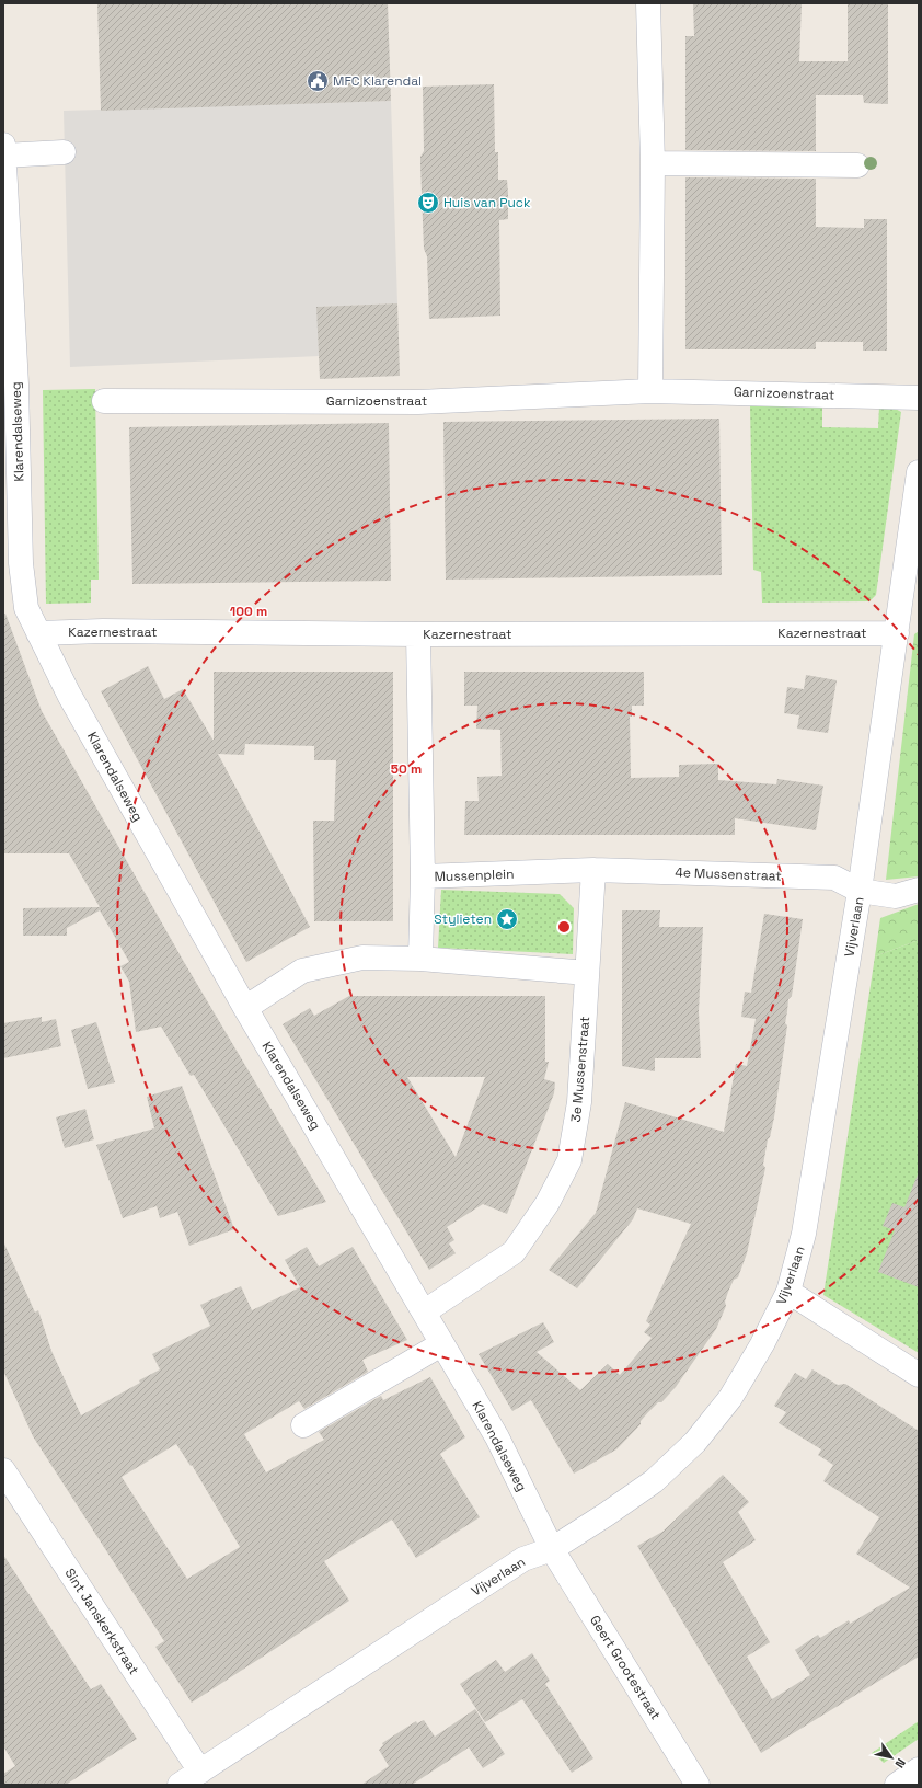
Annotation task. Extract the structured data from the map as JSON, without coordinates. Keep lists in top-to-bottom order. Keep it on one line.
{"streets":{"street":["Garnizoenstraat","Klarendalseweg","Kazernestraat","4e Mussenstraat","Mussenplein","Vijverlaan","3e Mussenstraat","Sint Janskerkstraat","Geert Grootestraat"]},"crossings":[["Klarendalseweg","Kazernestraat"],["Klarendalseweg","Vijverlaan"],["Klarendalseweg","3e Mussenstraat"],["Klarendalseweg","Geert Grootestraat"],["Kazernestraat","Vijverlaan"],["4e Mussenstraat","Mussenplein"],["4e Mussenstraat","Vijverlaan"],["Vijverlaan","Sint Janskerkstraat"],["Vijverlaan","Geert Grootestraat"]],"places":{"public building":["MFC Klarendal"],"theatre":["Huis van Puck"],"place":["Stylieten"]},"north":"bottom right","rings":["100 m","50 m"]}
